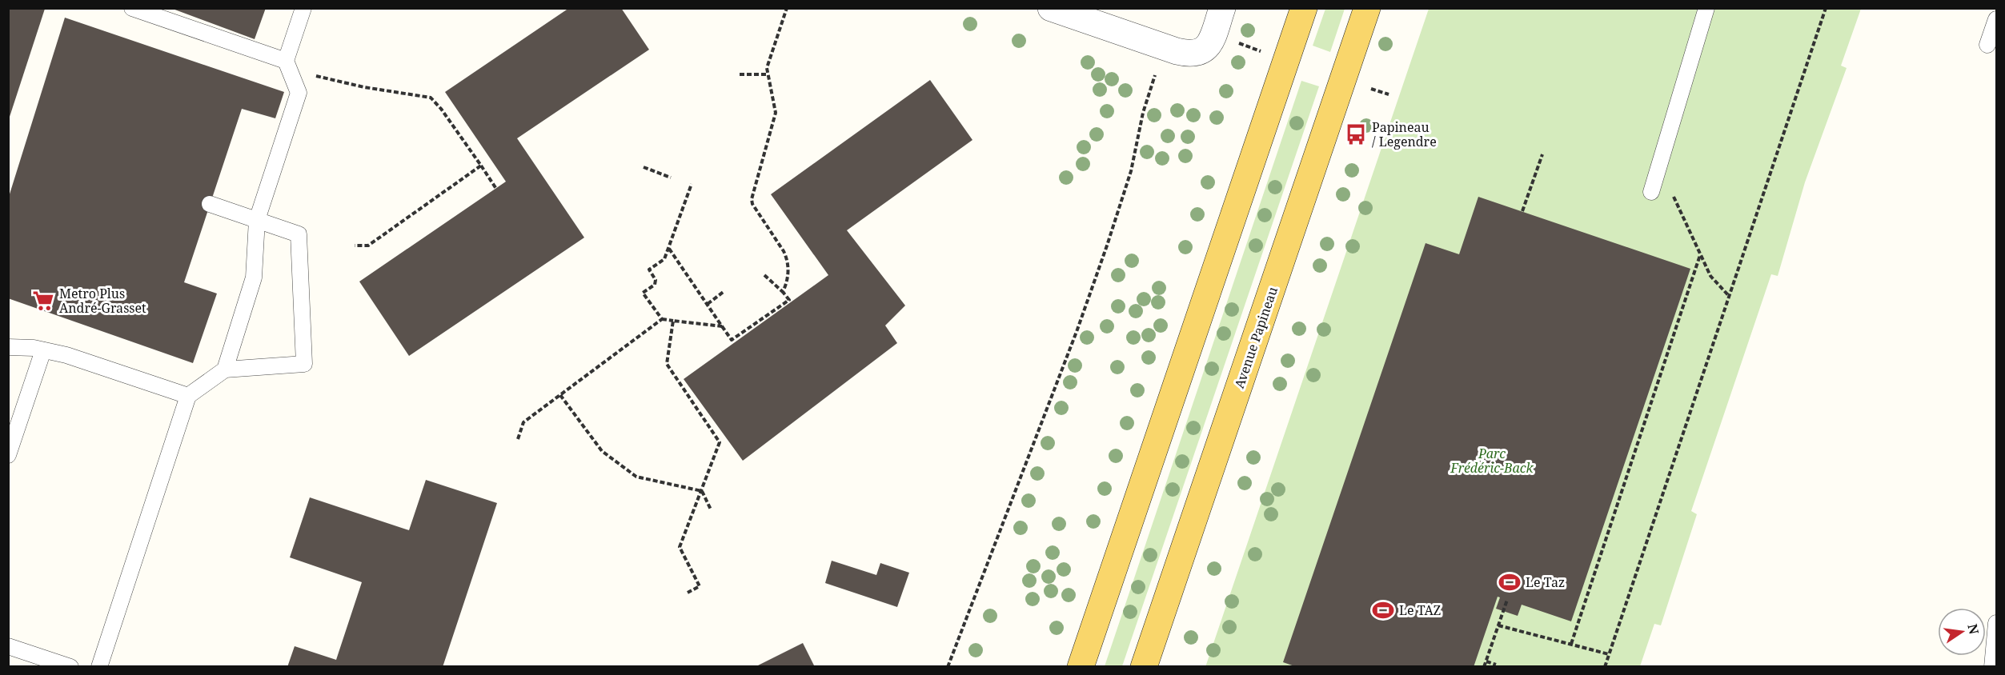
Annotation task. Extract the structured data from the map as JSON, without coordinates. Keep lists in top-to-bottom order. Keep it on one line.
{"streets":{"main road":["Avenue Papineau"]},"parks":["Parc Frédéric-Back"],"places":{"bus stop":["Papineau / Legendre"],"supermarket":["Metro Plus André-Grasset"],"sports":["Le Taz","Le TAZ"]},"north":"right"}
